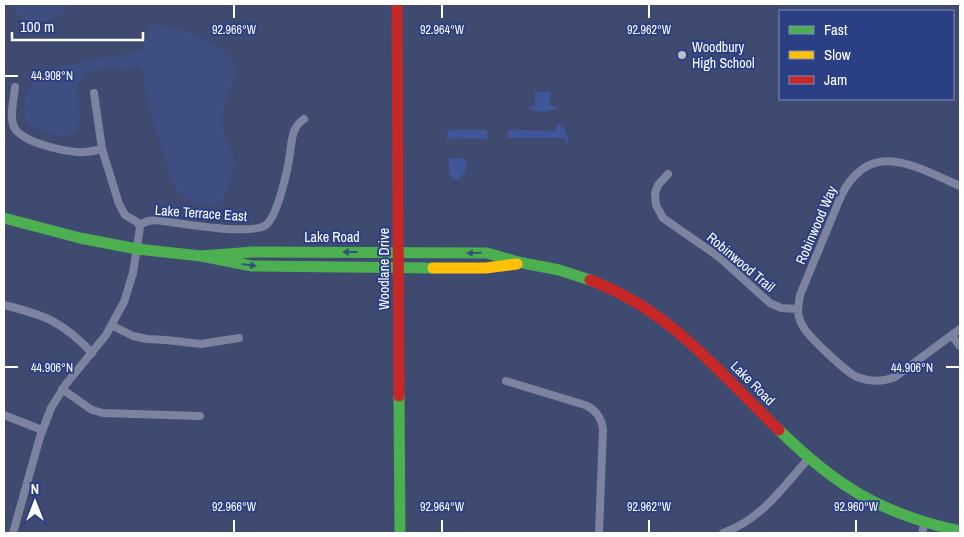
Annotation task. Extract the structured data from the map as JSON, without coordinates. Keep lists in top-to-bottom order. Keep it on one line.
{"streets":{"street":["Lake Terrace East","Robinwood Way","Lake Road","Robinwood Trail","Woodlane Drive"]},"crossings":[["Robinwood Way","Robinwood Trail"],["Lake Road","Woodlane Drive"]],"places":["Woodbury High School"],"legend":["Fast","Slow","Jam"],"scale_bar":"100 m","north":"top","coordinates":["92.966°W","92.964°W","92.962°W","44.908°N","44.906°N","92.960°W"]}
